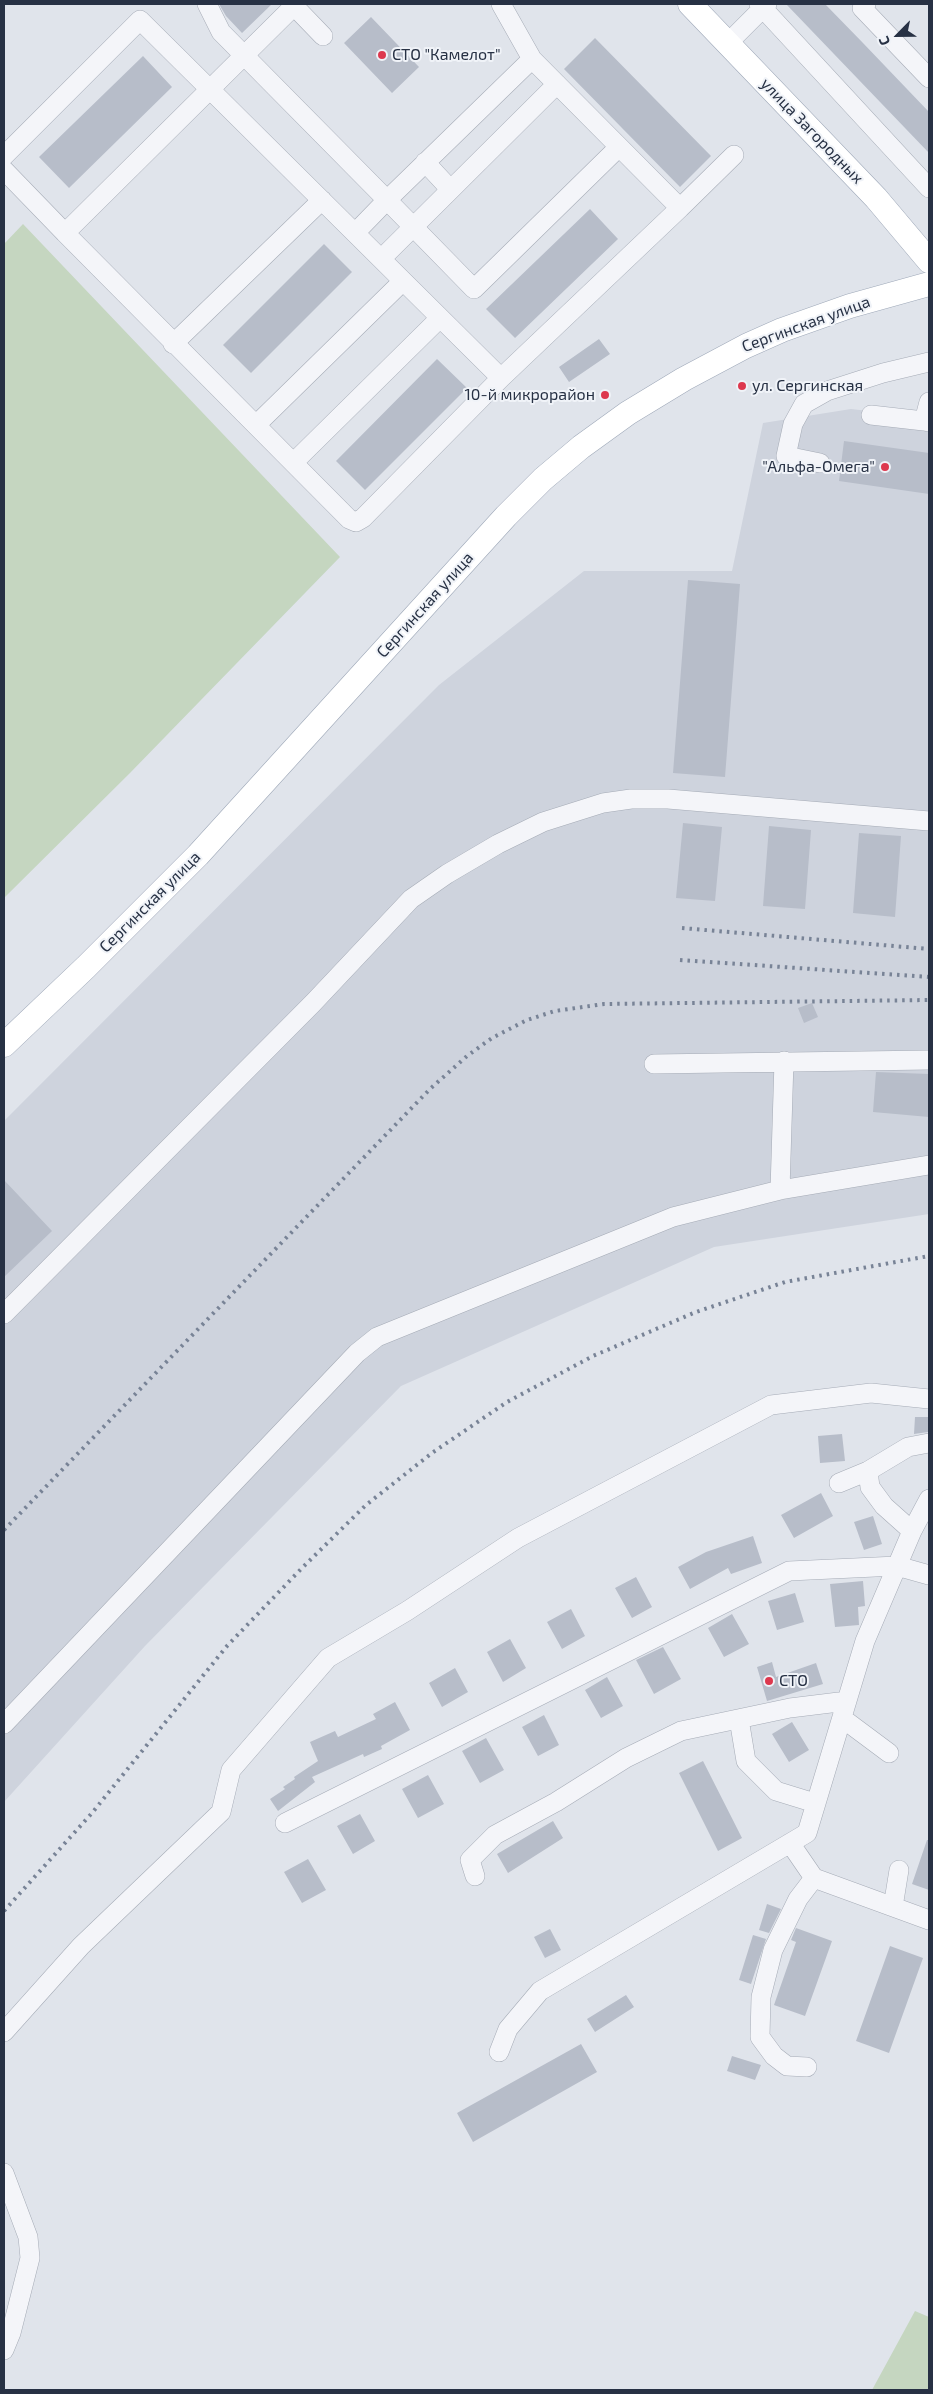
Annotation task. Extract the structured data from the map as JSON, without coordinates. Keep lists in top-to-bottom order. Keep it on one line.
{"streets":{"main road":["улица Загородных","Сергинская улица"]},"places":["СТО \"Камелот\"","ул. Сергинская","10-й микрорайон","\"Альфа-Омега\"","СТО"],"north":"bottom left"}
